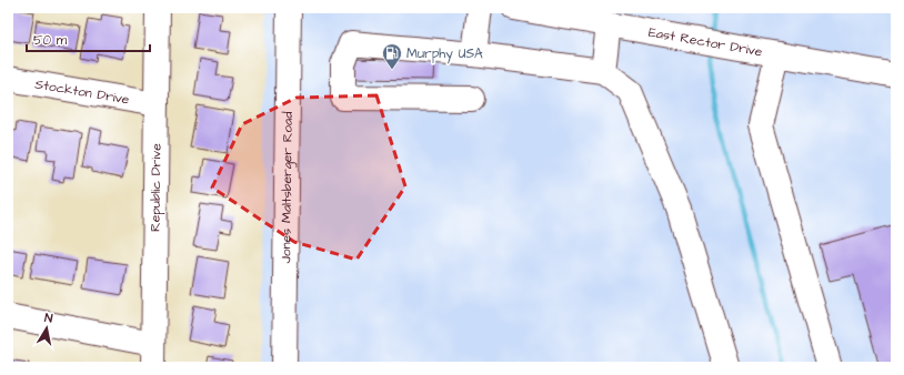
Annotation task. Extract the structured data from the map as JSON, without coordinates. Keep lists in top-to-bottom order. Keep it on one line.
{"streets":{"street":["East Rector Drive","Stockton Drive","Republic Drive","Jones Maltsberger Road"]},"crossings":[["Stockton Drive","Republic Drive"]],"places":{"fuel station":["Murphy USA"]},"scale_bar":"50 m","north":"top"}
